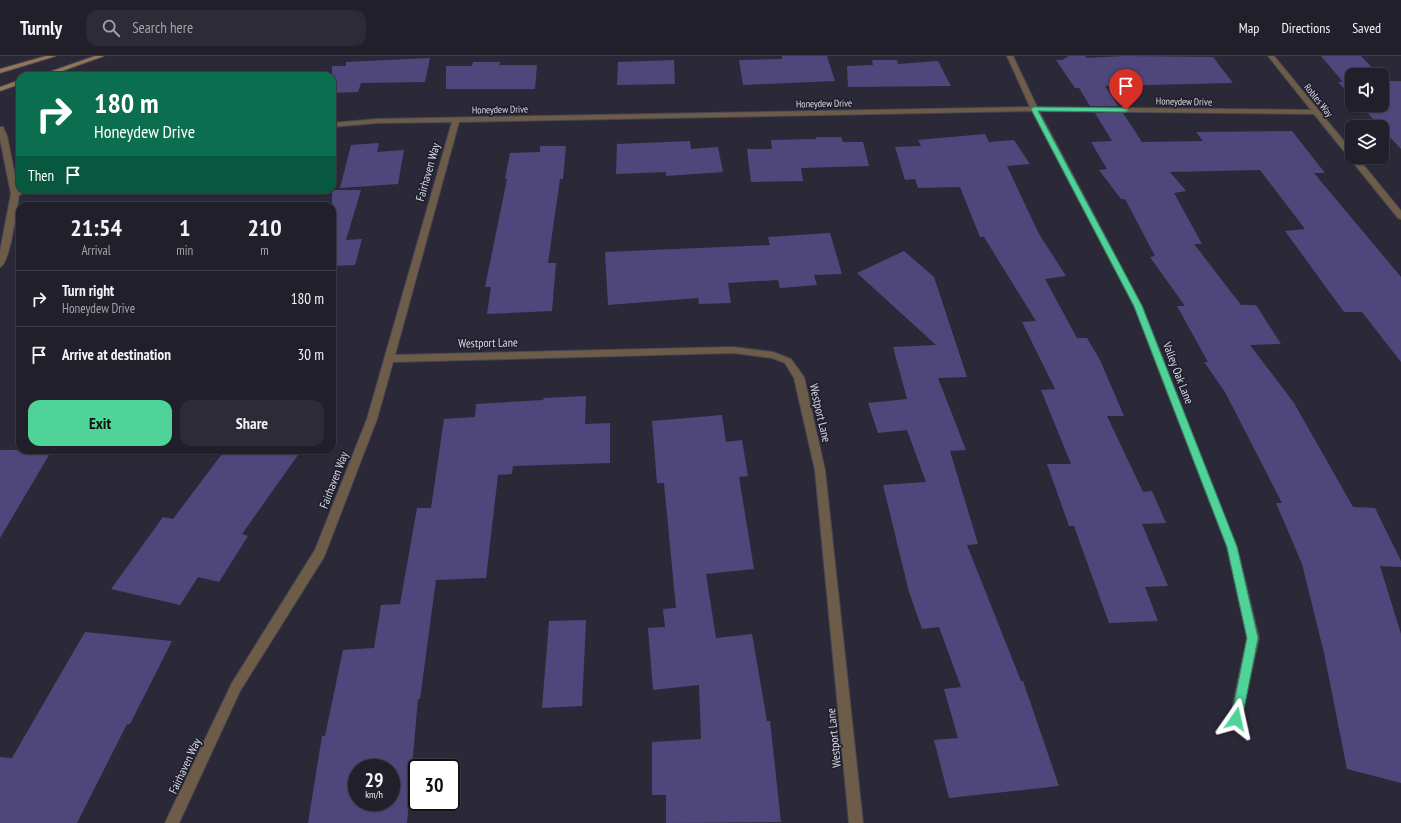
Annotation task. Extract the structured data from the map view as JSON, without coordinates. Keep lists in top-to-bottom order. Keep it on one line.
{"streets":{"street":["Robles Way","Honeydew Drive","Fairhaven Way","Westport Lane","Valley Oak Lane"]},"crossings":[["Robles Way","Honeydew Drive"],["Honeydew Drive","Fairhaven Way"],["Honeydew Drive","Valley Oak Lane"],["Fairhaven Way","Westport Lane"]],"page":{"header":"Turnly","search":"Search here","nav":["Map","Directions","Saved"],"turn":["180 m","Honeydew Drive"],"then":"Then","eta":["21:54","Arrival","1","min","210","m"],"list":[{"name":"Turn right","note":"Honeydew Drive","value":"180 m"},{"name":"Arrive at destination","value":"30 m"}],"buttons":["Exit","Share"],"speed":"29 km/h","limit":"30"}}
